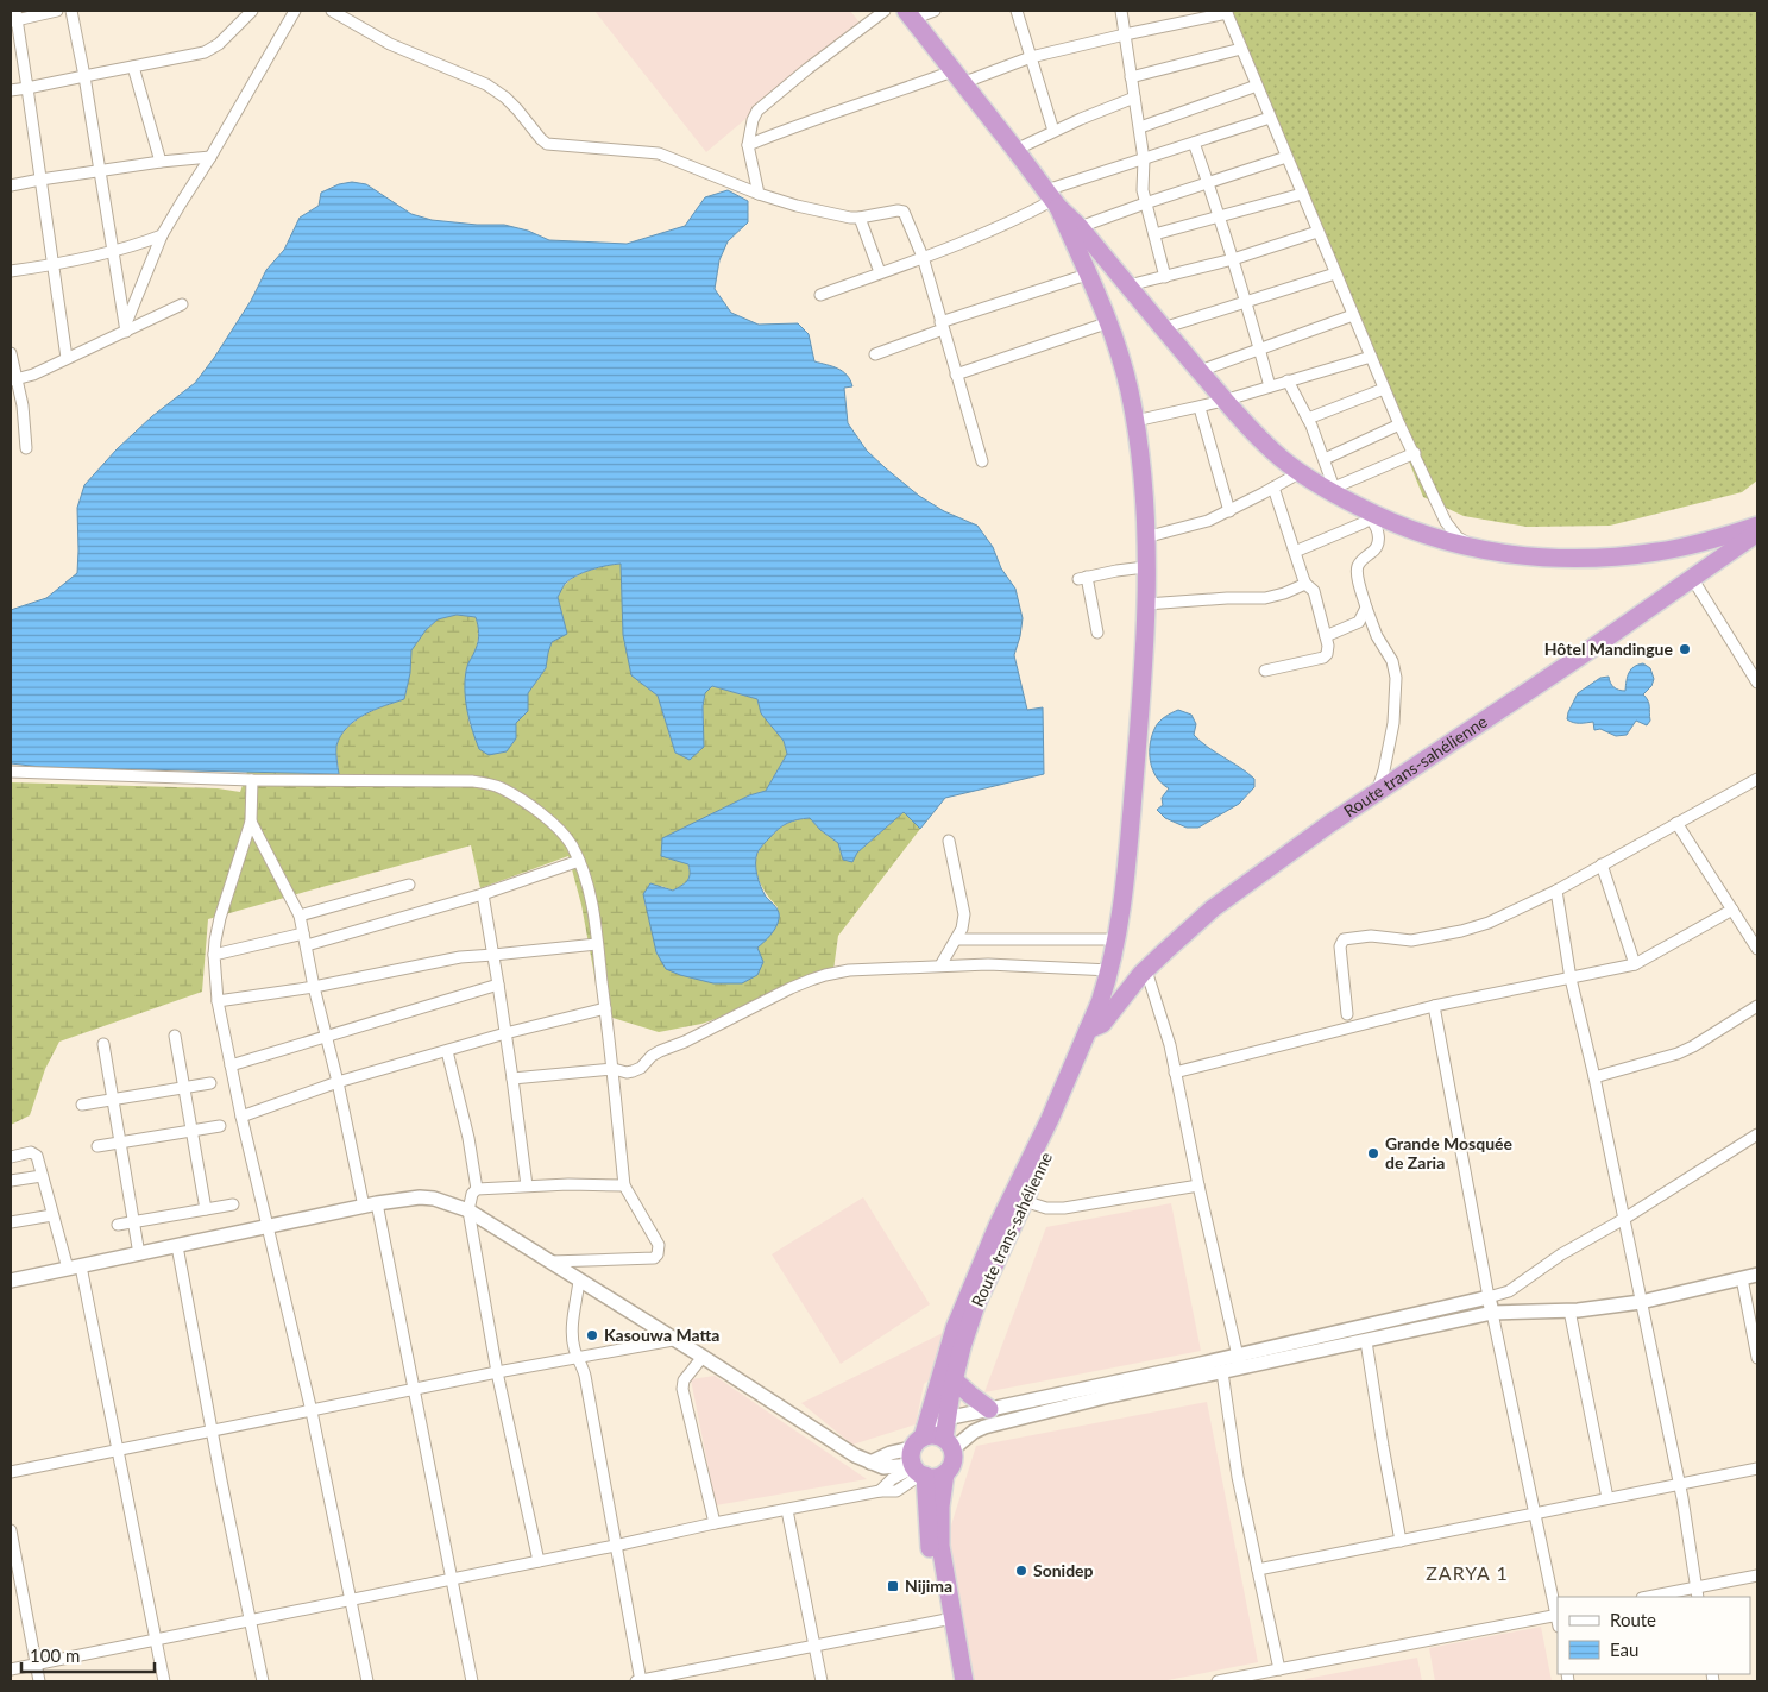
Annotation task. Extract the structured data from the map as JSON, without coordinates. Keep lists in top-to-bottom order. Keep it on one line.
{"streets":{"highway":["Route trans-sahélienne"]},"districts":["ZARYA 1"],"places":{"other":["Hôtel Mandingue","Grande Mosquée de Zaria","Kasouwa Matta","Sonidep"],"transit":["Nijima"]},"legend":["Route","Eau"],"scale_bar":"100 m"}
